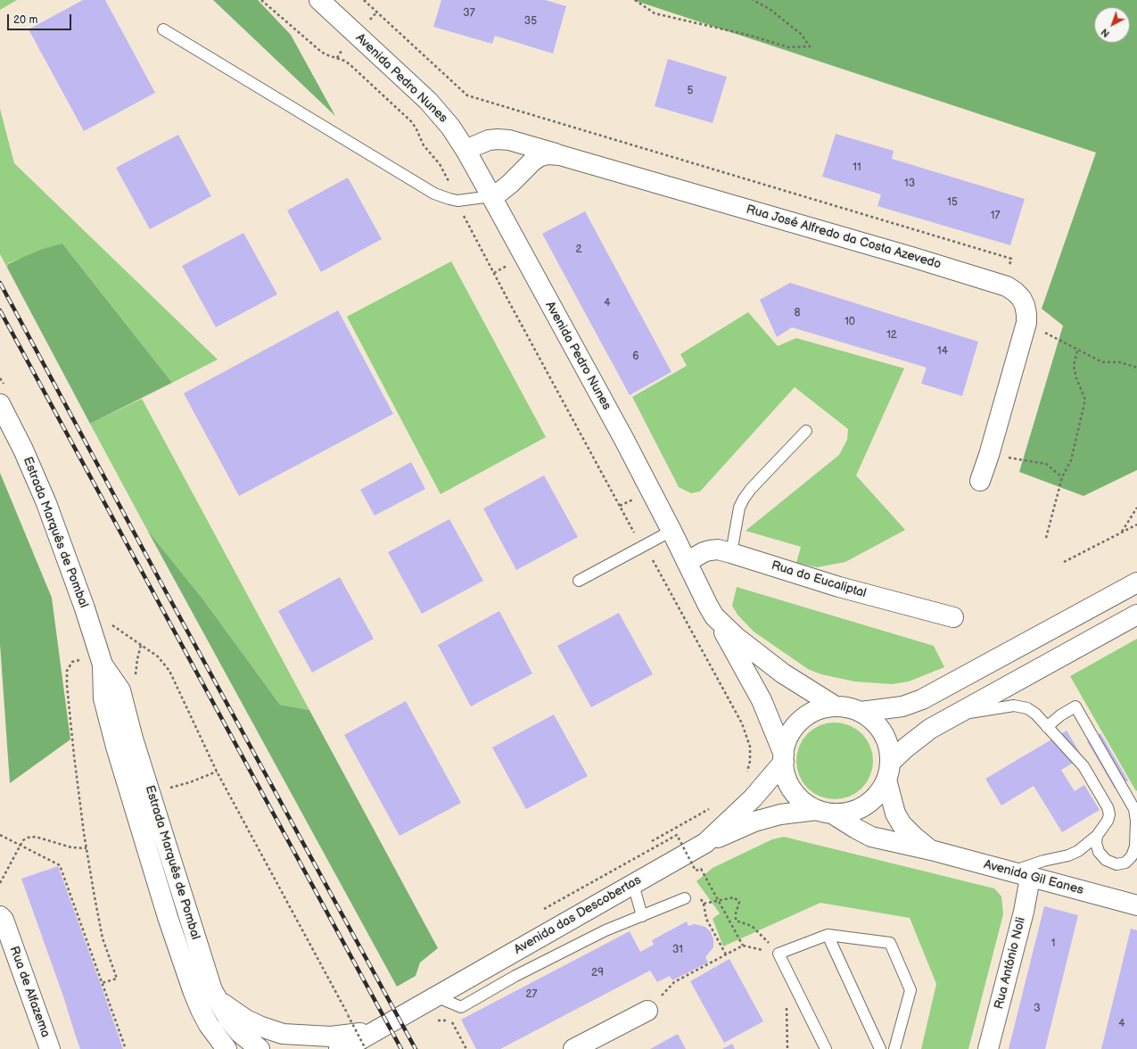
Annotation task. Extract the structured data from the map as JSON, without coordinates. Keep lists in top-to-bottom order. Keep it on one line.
{"streets":{"main road":["Avenida Pedro Nunes","Rua José Alfredo da Costa Azevedo","Estrada Marquês de Pombal","Rua do Eucaliptal","Avenida Gil Eanes","Avenida das Descobertas","Rua António Noli","Rua de Alfazema"]},"crossings":[["Avenida Pedro Nunes","Rua José Alfredo da Costa Azevedo"],["Avenida Pedro Nunes","Rua do Eucaliptal"],["Avenida Pedro Nunes","Avenida Gil Eanes"],["Avenida Pedro Nunes","Avenida das Descobertas"],["Avenida Gil Eanes","Avenida das Descobertas"],["Avenida Gil Eanes","Rua António Noli"]],"house_numbers":["37","35","5","11","13","15","17","2","4","8","10","12","14","6","1","31","29","27","3","4"],"scale_bar":"20 m","north":"bottom left"}
